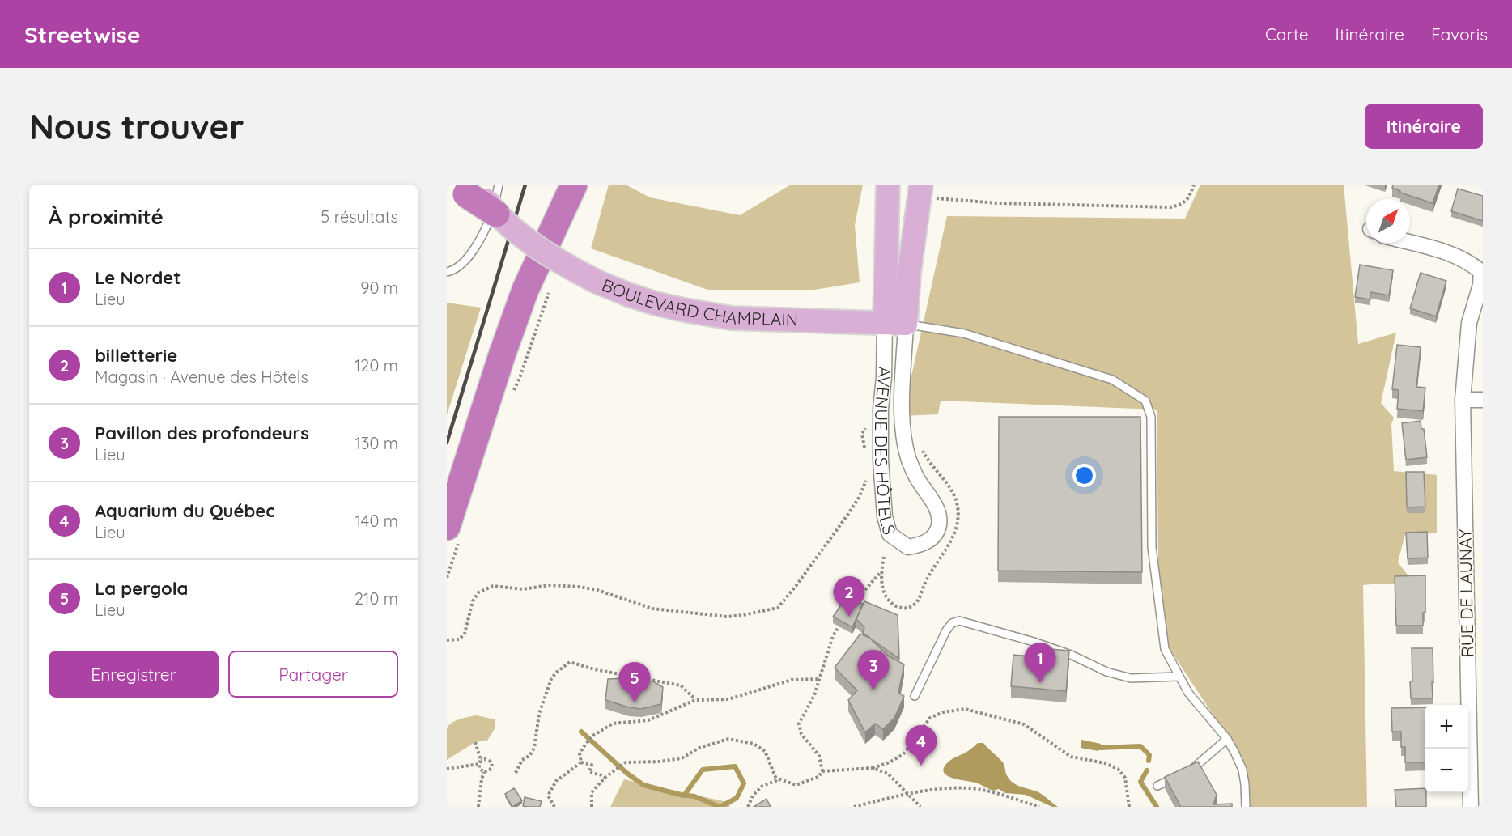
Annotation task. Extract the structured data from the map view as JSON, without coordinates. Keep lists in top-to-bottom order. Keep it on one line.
{"streets":{"main road":["BOULEVARD CHAMPLAIN","AVENUE DES HÔTELS"],"street":["RUE DE LAUNAY"]},"crossings":[["BOULEVARD CHAMPLAIN","AVENUE DES HÔTELS"]],"north":"top right","page":{"header":"Streetwise","nav":["Carte","Itinéraire","Favoris"],"buttons":["Itinéraire",["Enregistrer","Partager"]],"title":"Nous trouver","heading":["À proximité","5 résultats"],"list":[{"mark":"1","name":"Le Nordet","note":"Lieu","value":"90 m"},{"mark":"2","name":"billetterie","note":"Magasin · Avenue des Hôtels","value":"120 m"},{"mark":"3","name":"Pavillon des profondeurs","note":"Lieu","value":"130 m"},{"mark":"4","name":"Aquarium du Québec","note":"Lieu","value":"140 m"},{"mark":"5","name":"La pergola","note":"Lieu","value":"210 m"}],"pins":["2","1","3","5","4"],"map_buttons":["+","−"]}}
